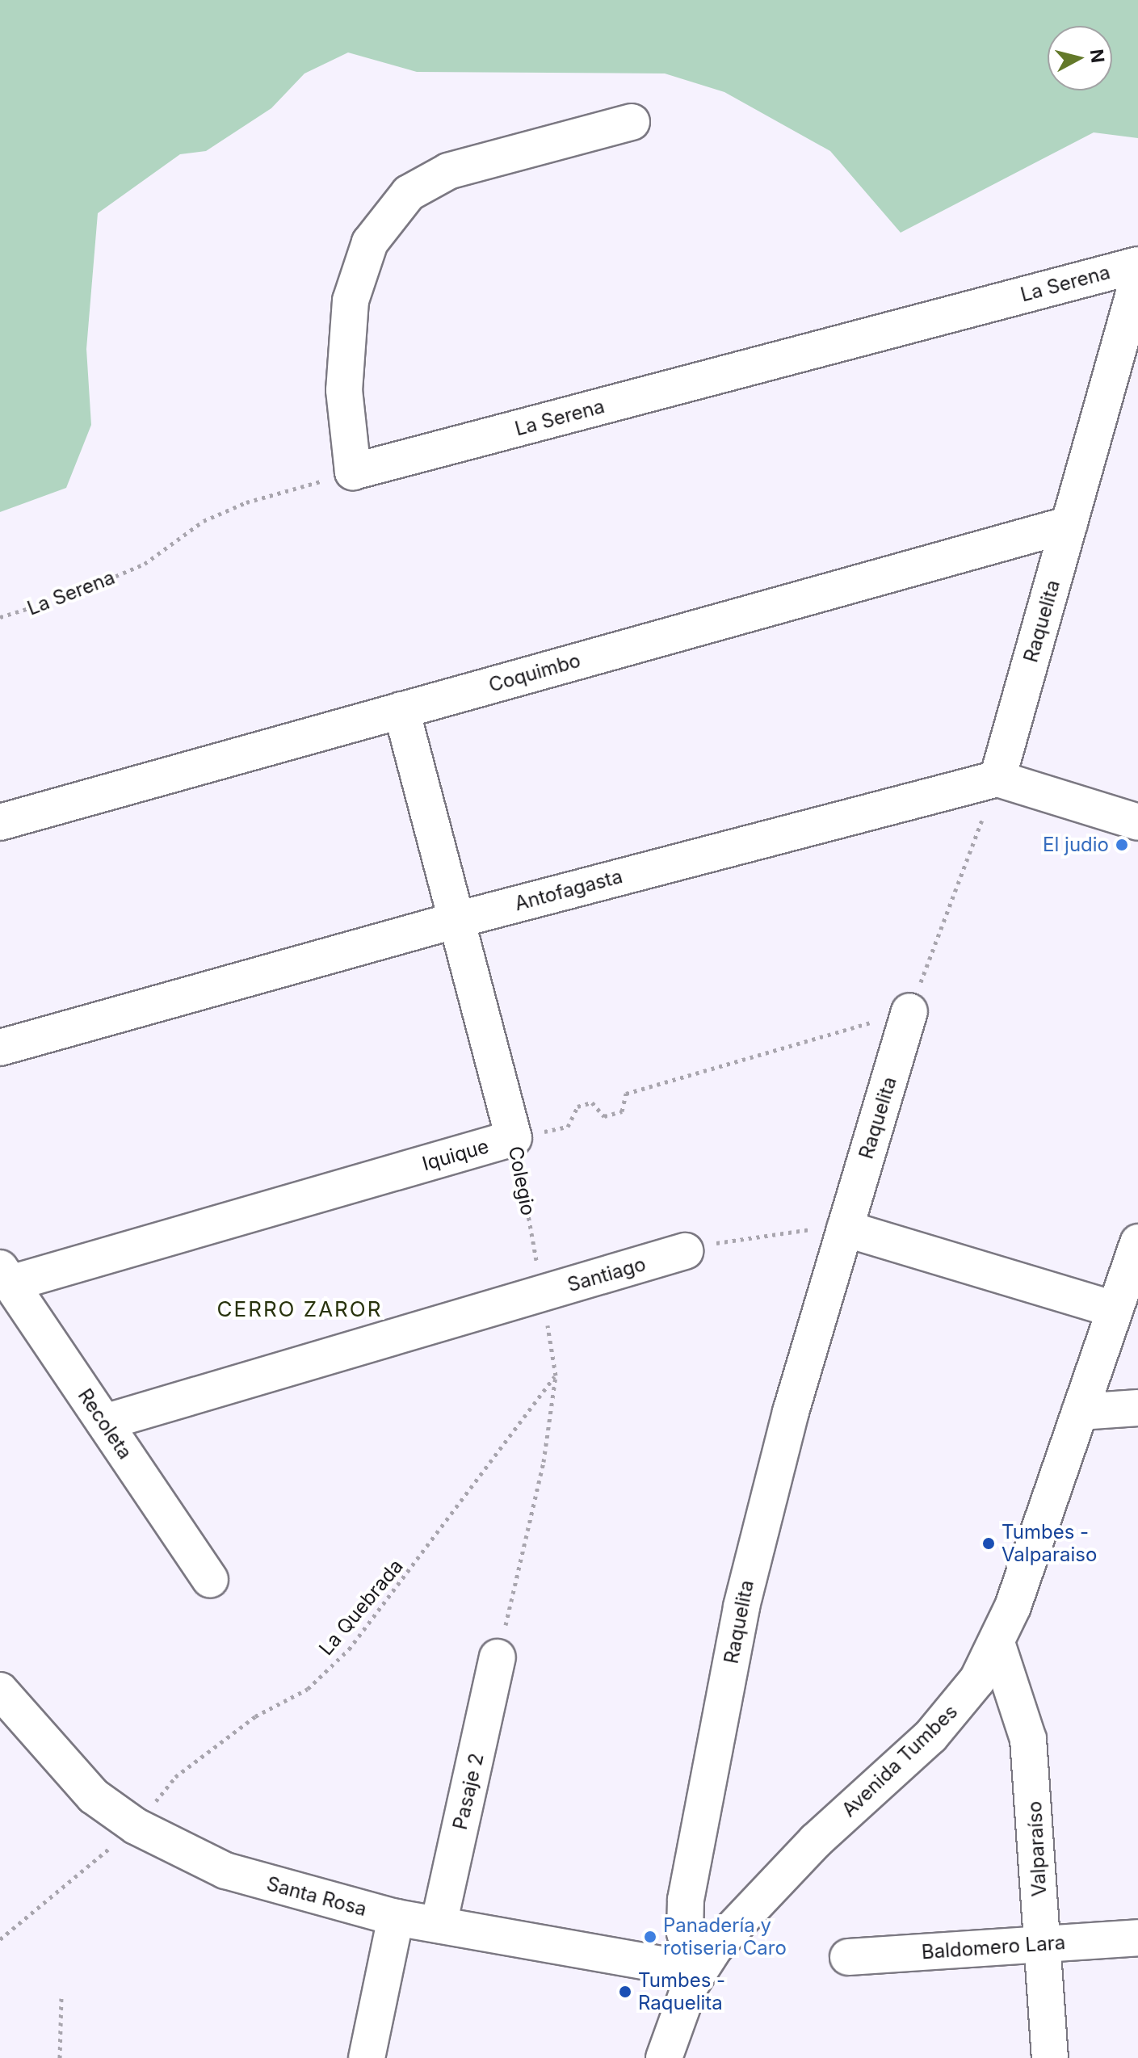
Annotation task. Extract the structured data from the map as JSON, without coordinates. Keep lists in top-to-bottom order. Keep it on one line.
{"streets":{"street":["La Serena","Raquelita","Coquimbo","Antofagasta","Iquique","Colegio","Santiago","Recoleta","Avenida Tumbes","Pasaje 2","Valparaíso","Santa Rosa","Baldomero Lara"],"path":["La Quebrada"]},"crossings":[["Raquelita","Coquimbo"],["Raquelita","Antofagasta"],["Raquelita","Iquique"],["Raquelita","Avenida Tumbes"],["Raquelita","Santa Rosa"],["Coquimbo","Colegio"],["Antofagasta","Colegio"],["Iquique","Colegio"],["Iquique","Recoleta"],["Colegio","Santiago"],["Colegio","La Quebrada"],["Colegio","Pasaje 2"],["Santiago","Recoleta"],["La Quebrada","Santa Rosa"],["Avenida Tumbes","Valparaíso"],["Avenida Tumbes","Santa Rosa"],["Pasaje 2","Santa Rosa"],["Valparaíso","Baldomero Lara"]],"districts":["CERRO ZAROR"],"places":["El judio","Tumbes - Valparaiso","Panadería y rotiseria Caro","Tumbes - Raquelita"],"north":"right"}
